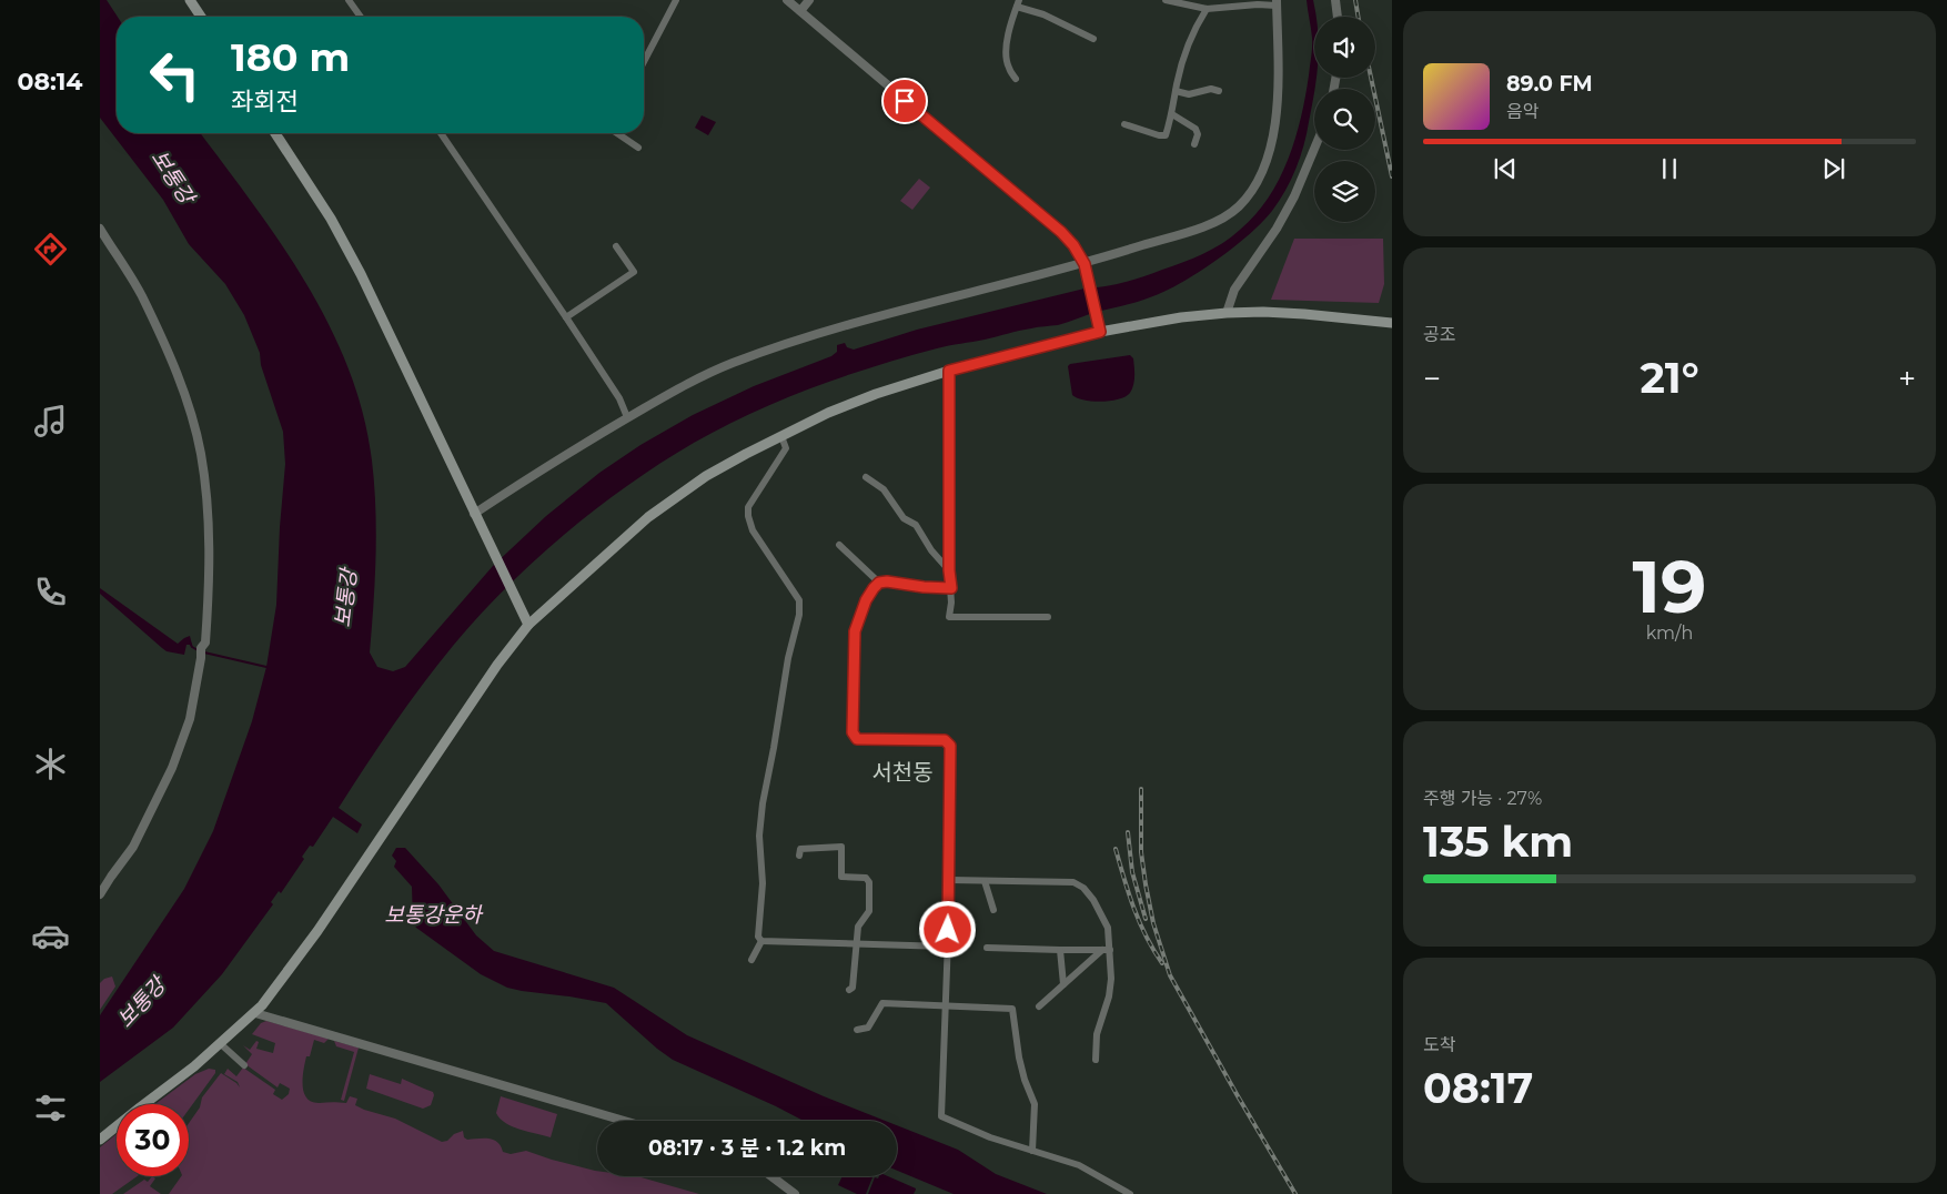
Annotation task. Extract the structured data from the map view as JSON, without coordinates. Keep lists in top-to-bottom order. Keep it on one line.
{"districts":["서천동"],"water":["보통강","보통강운하"],"page":{"tabs":"08:14","turn":["180 m","좌회전"],"song":["89.0 FM","음악"],"tile":["공조",["19","km/h"],["주행 가능 · 27%","135 km"],["도착","08:17"]],"heat":["−","21°","+"],"limit":"30","trip":"08:17 · 3 분 · 1.2 km"}}
